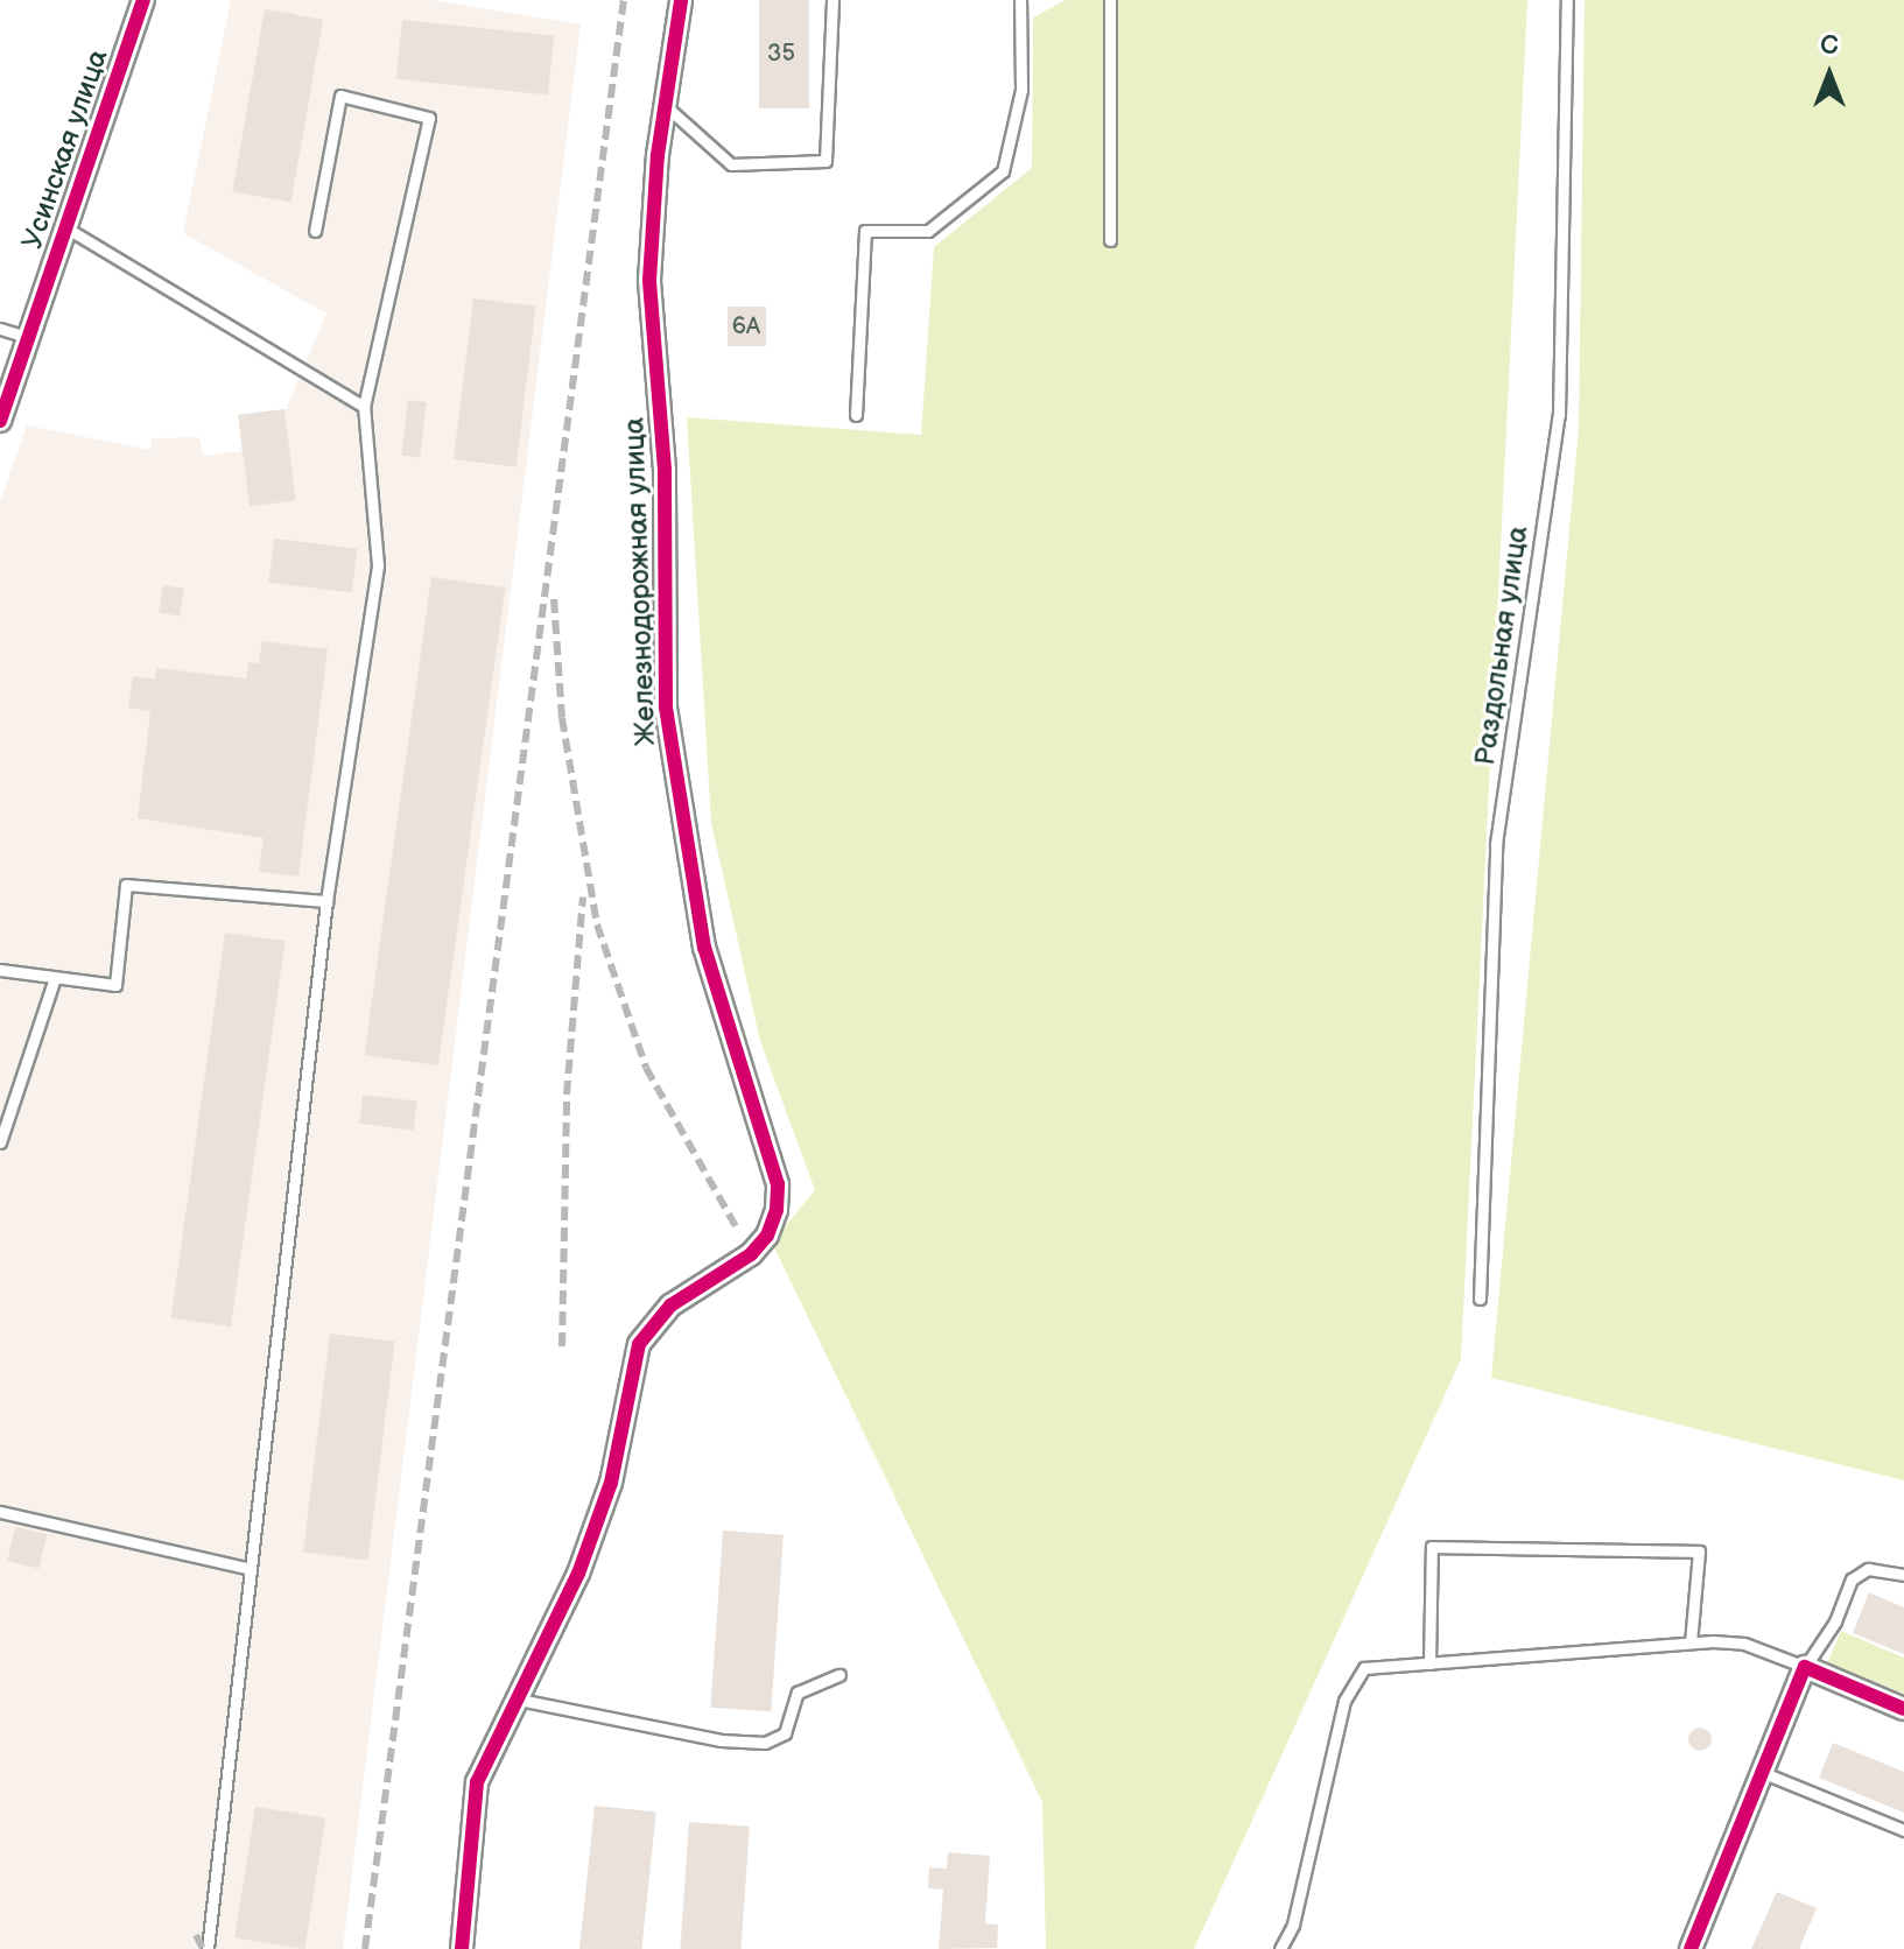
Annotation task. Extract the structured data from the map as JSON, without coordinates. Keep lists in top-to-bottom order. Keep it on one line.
{"streets":{"street":["Усинская улица","Железнодорожная улица"],"lane":["Раздольная улица"]},"house_numbers":["35","6А"],"north":"top"}
